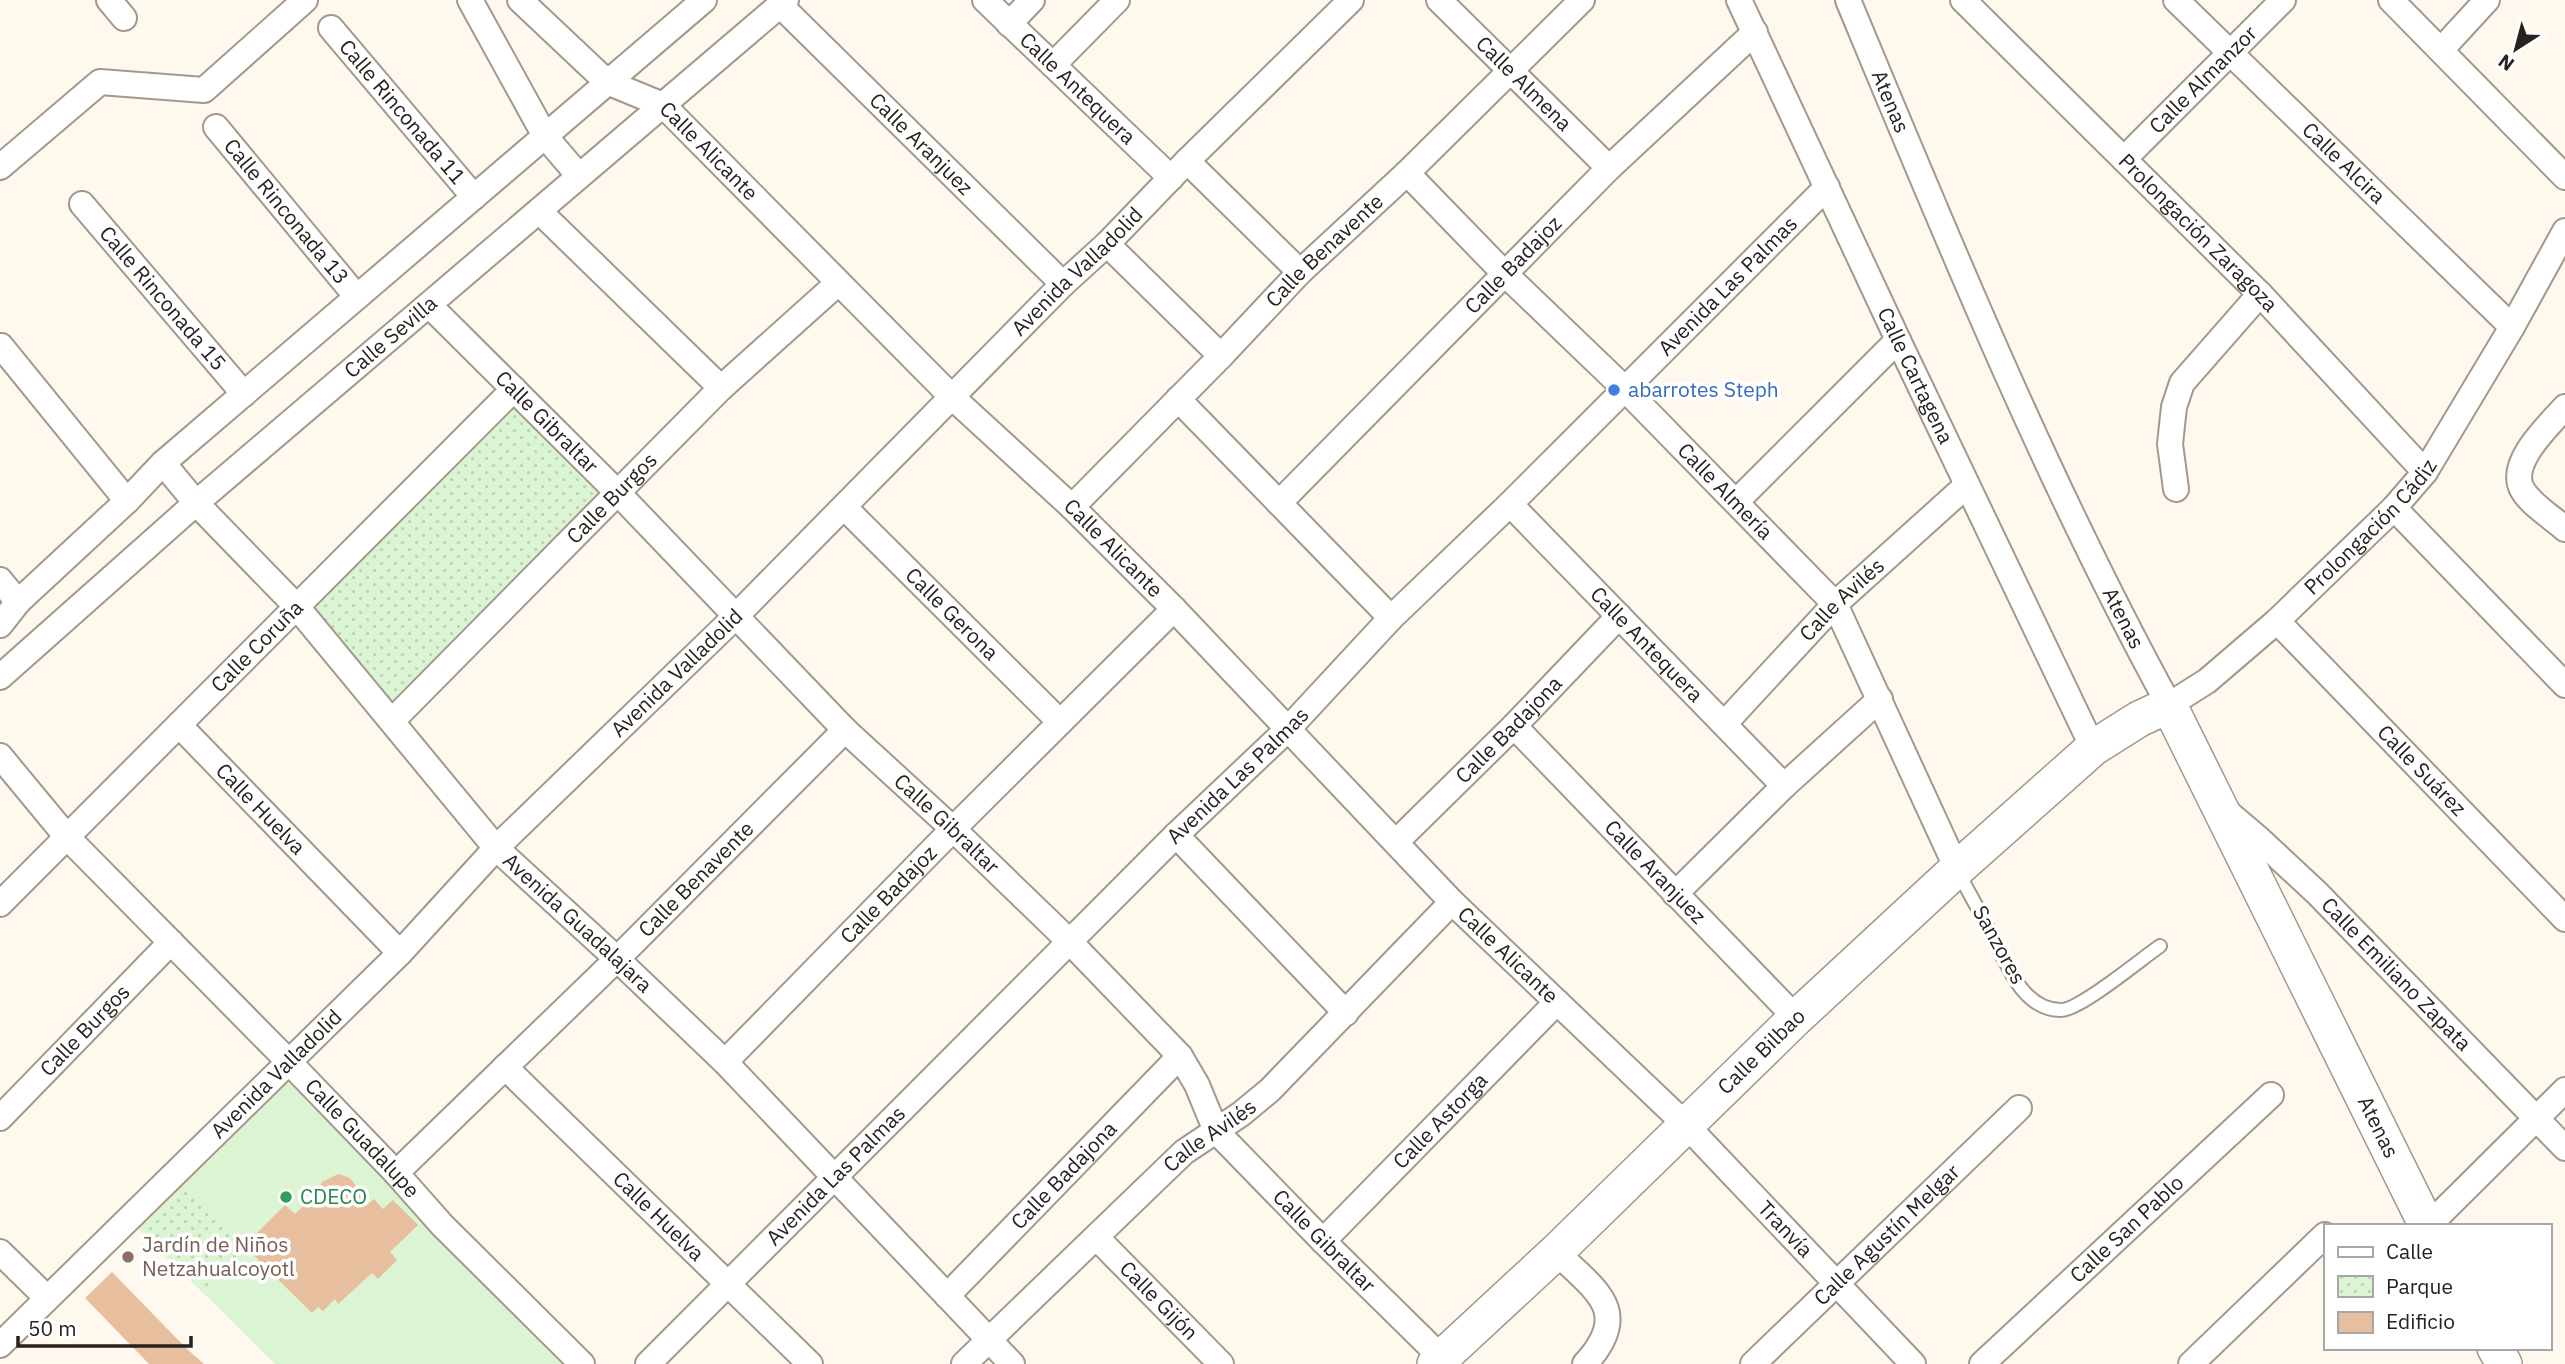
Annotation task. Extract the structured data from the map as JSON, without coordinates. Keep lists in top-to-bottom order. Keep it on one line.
{"streets":{"street":["Calle Almanzor","Calle Almena","Calle Antequera","Atenas","Calle Rinconada 11","Calle Aranjuez","Calle Alicante","Calle Alcira","Calle Rinconada 13","Prolongación Zaragoza","Calle Benavente","Calle Badajoz","Avenida Valladolid","Avenida Las Palmas","Calle Rinconada 15","Calle Sevilla","Calle Cartagena","Calle Gibraltar","Calle Almería","Calle Burgos","Prolongación Cádiz","Calle Avilés","Calle Gerona","Calle Coruña","Calle Badajona","Calle Suárez","Calle Huelva","Avenida Guadalajara","Calle Emiliano Zapata","Calle Bilbao","Calle Astorga","Calle Guadalupe","Calle San Pablo","Tranvía","Calle Agustín Melgar","Calle Gijón"],"lane":["Sanzores"]},"crossings":[["Calle Almanzor","Calle Alcira"],["Calle Almanzor","Prolongación Zaragoza"],["Calle Almena","Calle Benavente"],["Calle Almena","Calle Badajoz"],["Calle Antequera","Calle Benavente"],["Calle Antequera","Avenida Valladolid"],["Calle Antequera","Avenida Las Palmas"],["Calle Antequera","Calle Avilés"],["Calle Antequera","Calle Badajona"],["Atenas","Prolongación Cádiz"],["Atenas","Calle Emiliano Zapata"],["Calle Aranjuez","Avenida Valladolid"],["Calle Aranjuez","Calle Sevilla"],["Calle Aranjuez","Calle Badajona"],["Calle Aranjuez","Calle Bilbao"],["Calle Alicante","Calle Benavente"],["Calle Alicante","Calle Badajoz"],["Calle Alicante","Avenida Valladolid"],["Calle Alicante","Avenida Las Palmas"],["Calle Alicante","Calle Sevilla"],["Calle Alicante","Calle Burgos"],["Calle Alicante","Calle Avilés"],["Calle Alicante","Calle Badajona"],["Calle Alicante","Calle Bilbao"],["Calle Alicante","Calle Astorga"],["Calle Alicante","Tranvía"],["Calle Alcira","Prolongación Cádiz"],["Prolongación Zaragoza","Prolongación Cádiz"],["Calle Benavente","Calle Gibraltar"],["Calle Benavente","Calle Almería"],["Calle Benavente","Calle Huelva"],["Calle Benavente","Avenida Guadalajara"],["Calle Benavente","Calle Guadalupe"],["Calle Badajoz","Calle Cartagena"],["Calle Badajoz","Calle Gibraltar"],["Calle Badajoz","Calle Almería"],["Calle Badajoz","Calle Gerona"],["Calle Badajoz","Avenida Guadalajara"],["Avenida Valladolid","Calle Gibraltar"],["Avenida Valladolid","Calle Gerona"],["Avenida Valladolid","Calle Huelva"],["Avenida Valladolid","Avenida Guadalajara"],["Avenida Valladolid","Calle Guadalupe"],["Avenida Las Palmas","Calle Cartagena"],["Avenida Las Palmas","Calle Gibraltar"],["Avenida Las Palmas","Calle Almería"],["Avenida Las Palmas","Calle Huelva"],["Avenida Las Palmas","Avenida Guadalajara"],["Calle Sevilla","Calle Gibraltar"],["Calle Sevilla","Avenida Guadalajara"],["Calle Cartagena","Prolongación Cádiz"],["Calle Cartagena","Calle Avilés"],["Calle Cartagena","Calle Bilbao"],["Calle Gibraltar","Calle Burgos"],["Calle Gibraltar","Calle Avilés"],["Calle Gibraltar","Calle Coruña"],["Calle Gibraltar","Calle Badajona"],["Calle Gibraltar","Calle Bilbao"],["Calle Gibraltar","Calle Astorga"],["Calle Almería","Calle Avilés"],["Calle Almería","Sanzores"],["Calle Almería","Calle Bilbao"],["Calle Burgos","Avenida Guadalajara"],["Calle Burgos","Calle Guadalupe"],["Prolongación Cádiz","Calle Suárez"],["Prolongación Cádiz","Calle Bilbao"],["Calle Avilés","Avenida Guadalajara"],["Calle Avilés","Calle Gijón"],["Calle Coruña","Calle Huelva"],["Calle Coruña","Avenida Guadalajara"],["Calle Coruña","Calle Guadalupe"],["Calle Badajona","Avenida Guadalajara"],["Sanzores","Calle Bilbao"],["Calle Bilbao","Tranvía"],["Tranvía","Calle Agustín Melgar"]],"places":["abarrotes Steph","CDECO","Jardín de Niños Netzahualcoyotl"],"legend":["Calle","Parque","Edificio"],"scale_bar":"50 m","north":"bottom left"}
